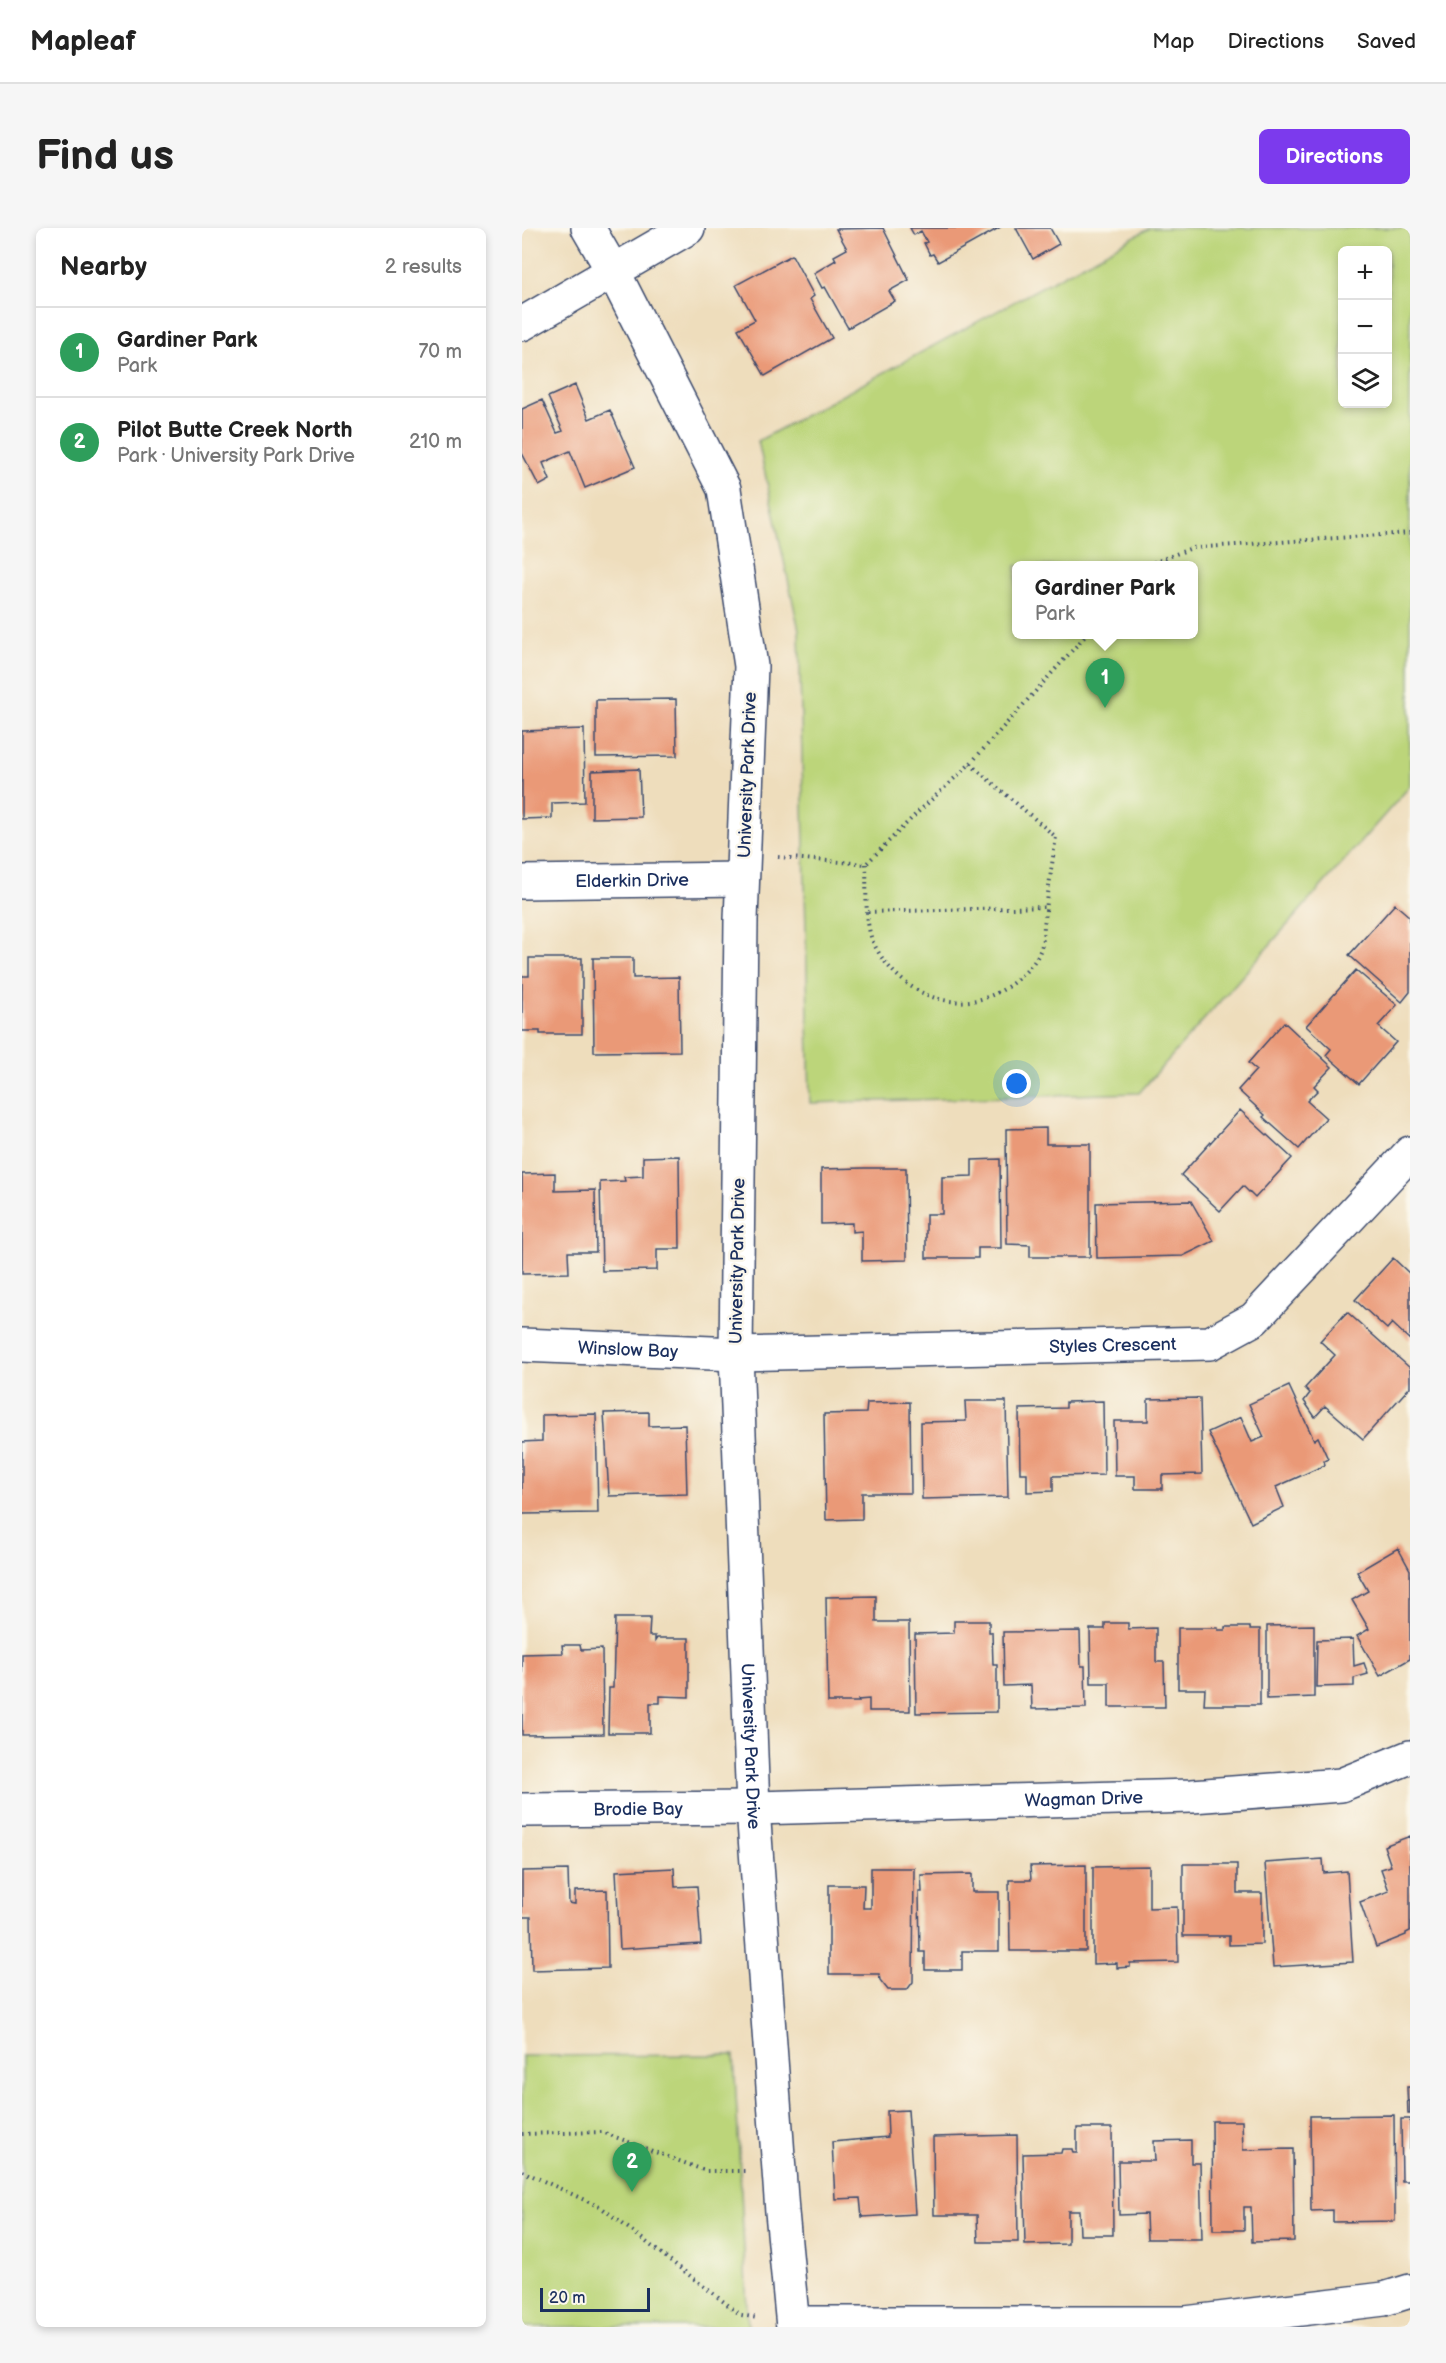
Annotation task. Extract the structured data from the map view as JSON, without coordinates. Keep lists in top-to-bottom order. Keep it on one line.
{"streets":{"street":["University Park Drive","Elderkin Drive","Styles Crescent","Winslow Bay","Wagman Drive","Brodie Bay"]},"crossings":[["University Park Drive","Elderkin Drive"],["University Park Drive","Styles Crescent"],["University Park Drive","Winslow Bay"],["University Park Drive","Wagman Drive"],["University Park Drive","Brodie Bay"],["Styles Crescent","Winslow Bay"],["Wagman Drive","Brodie Bay"]],"scale_bar":"20 m","page":{"header":"Mapleaf","nav":["Map","Directions","Saved"],"buttons":"Directions","title":"Find us","heading":["Nearby","2 results"],"map_buttons":["+","−"],"list":[{"mark":"1","name":"Gardiner Park","note":"Park","value":"70 m"},{"mark":"2","name":"Pilot Butte Creek North","note":"Park · University Park Drive","value":"210 m"}],"popup":["Gardiner Park","Park"],"pins":["1","2"],"scale":"20 m"}}
